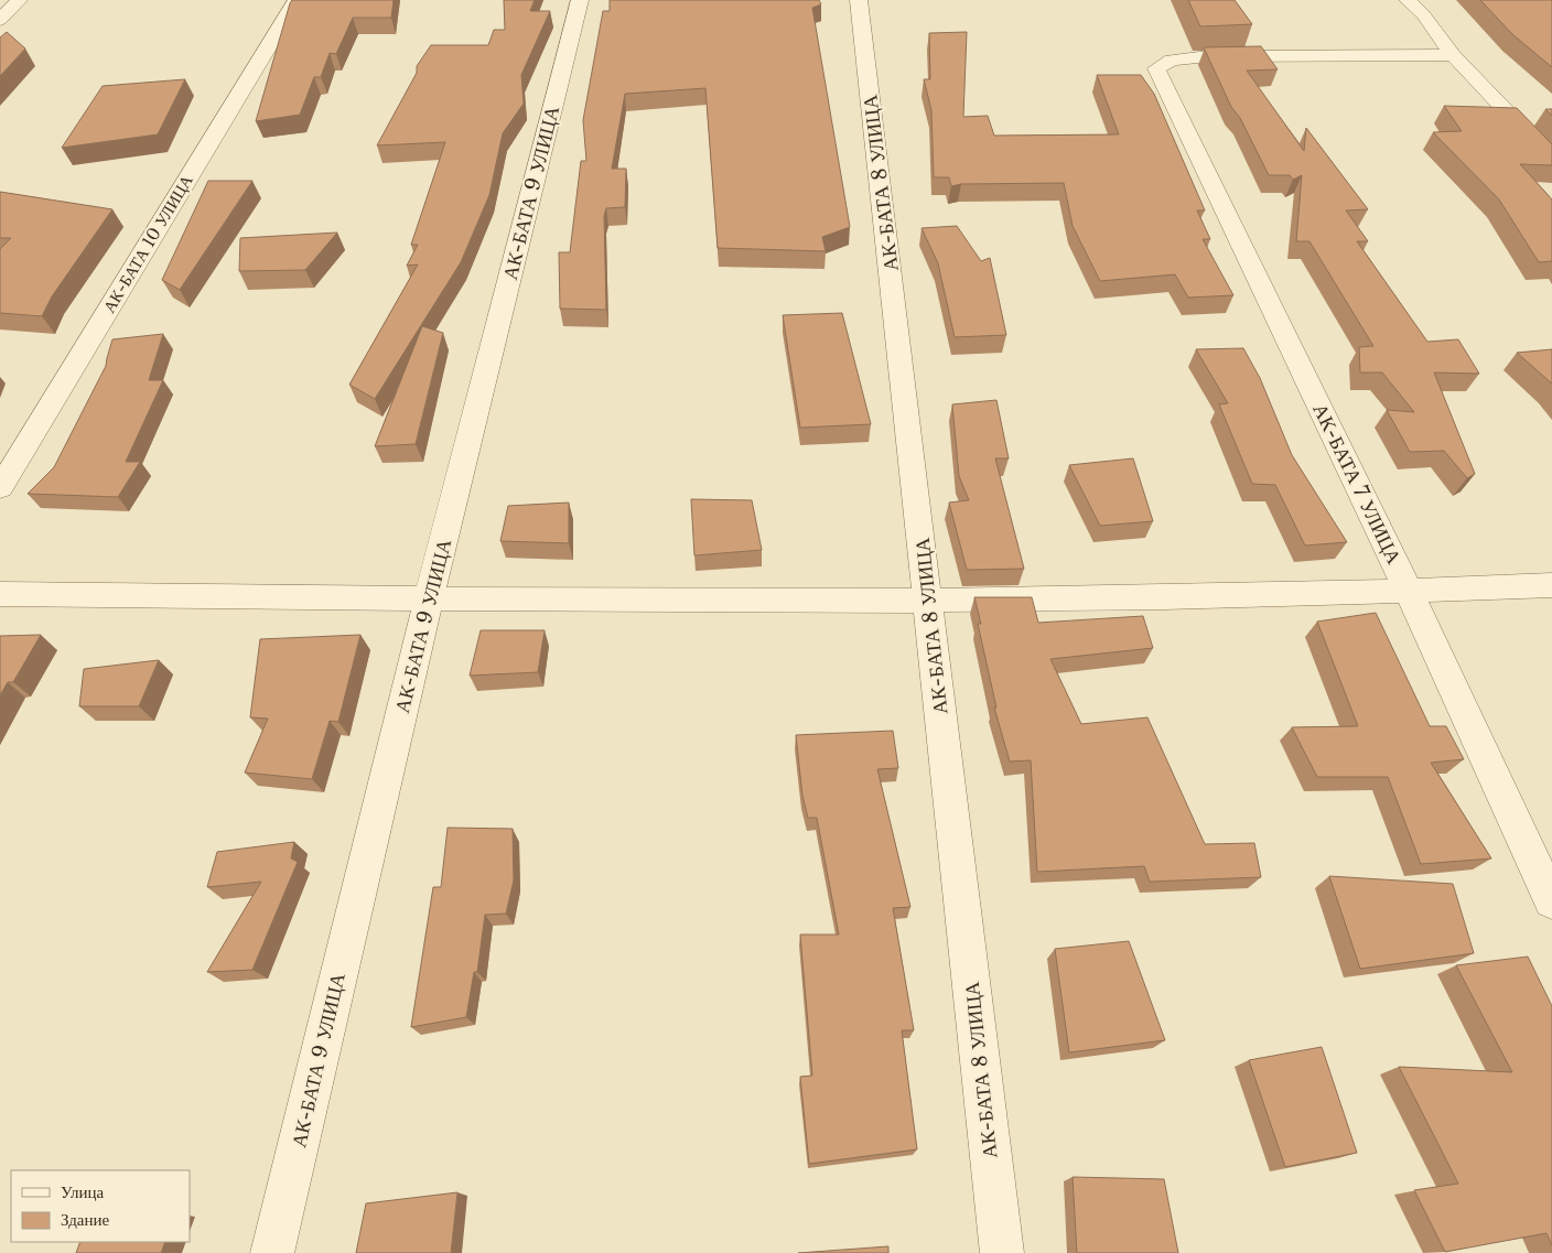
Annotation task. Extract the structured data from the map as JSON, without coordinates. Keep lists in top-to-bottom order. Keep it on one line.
{"streets":{"street":["АК-БАТА 8 УЛИЦА","АК-БАТА 9 УЛИЦА","АК-БАТА 10 УЛИЦА","АК-БАТА 7 УЛИЦА"]},"legend":["Улица","Здание"]}
